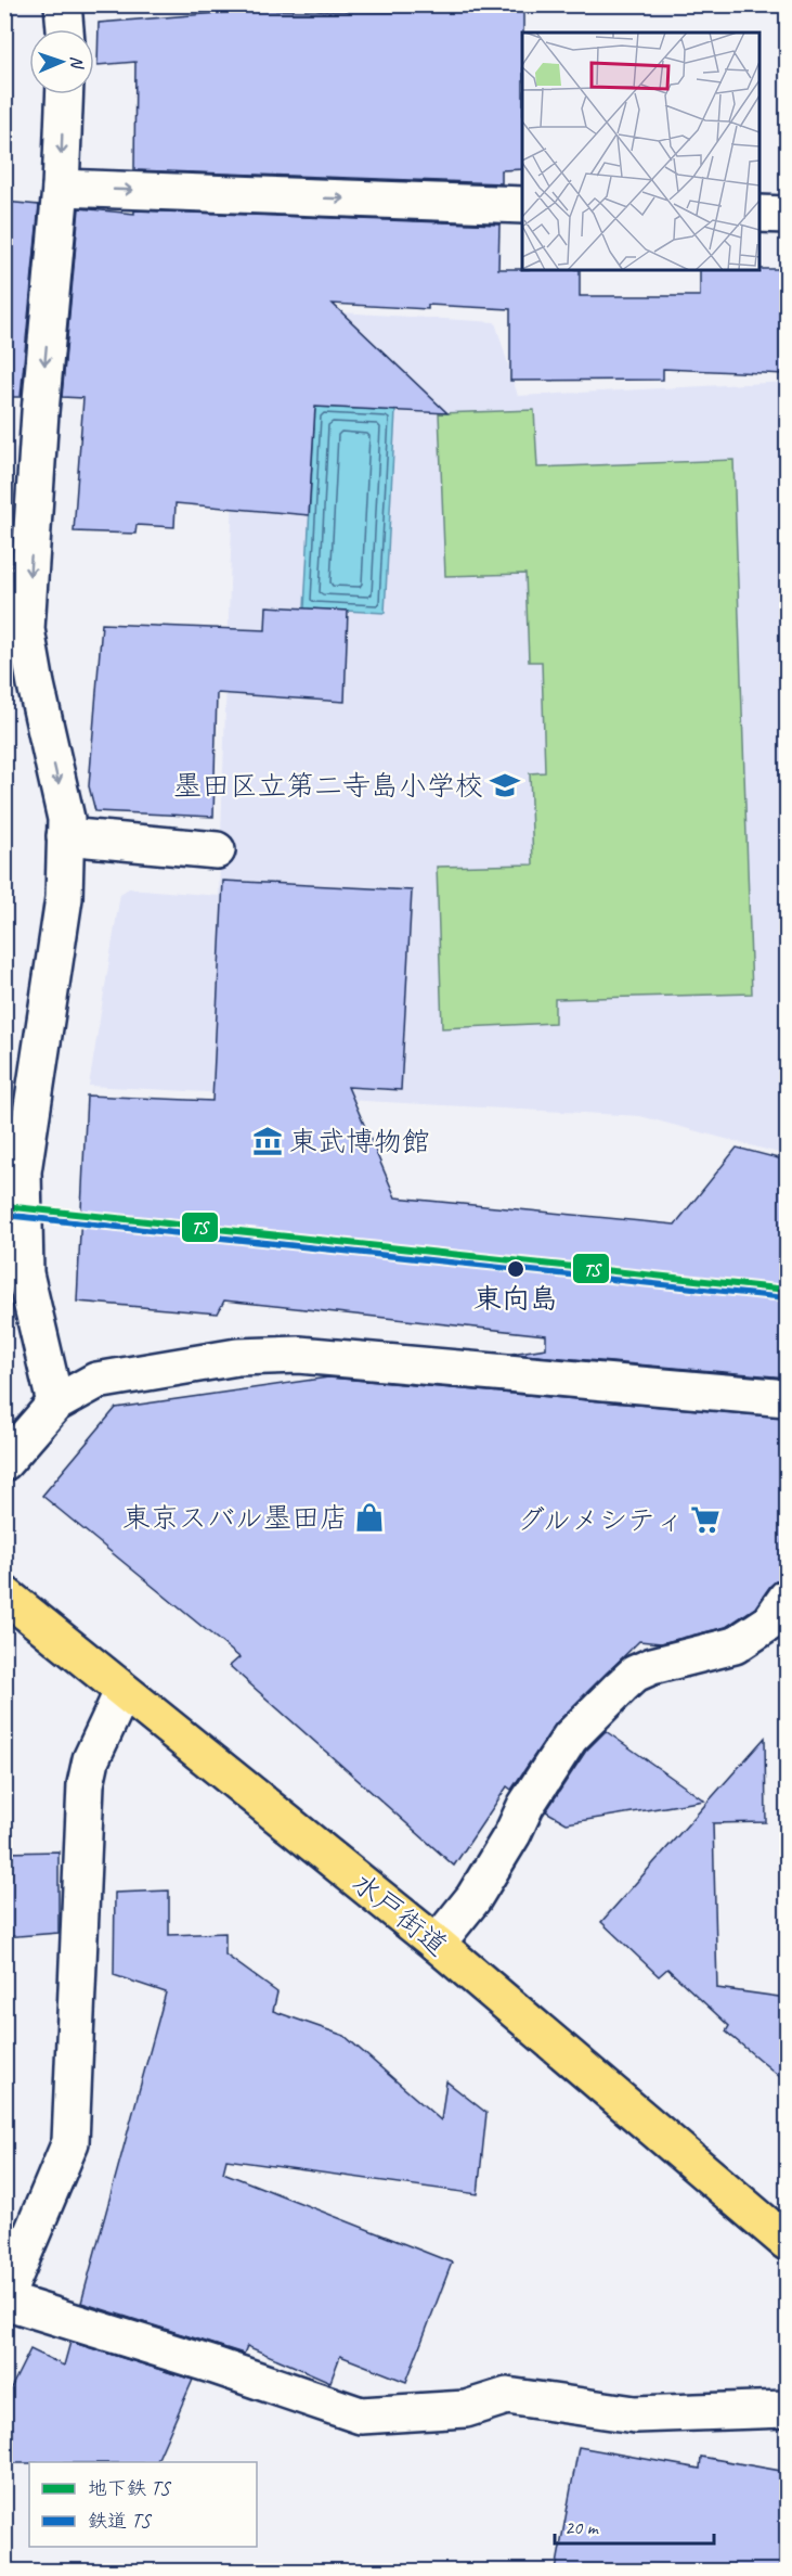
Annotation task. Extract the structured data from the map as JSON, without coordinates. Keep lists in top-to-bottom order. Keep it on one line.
{"streets":{"highway":["水戸街道"]},"places":{"school or university":["墨田区立第二寺島小学校"],"museum":["東武博物館"],"other":["東向島"],"shop":["東京スバル墨田店"],"supermarket":["グルメシティ"]},"lines":["metro line TS","rail line TS"],"legend":["地下鉄 TS","鉄道 TS"],"scale_bar":"20 m","north":"right"}
